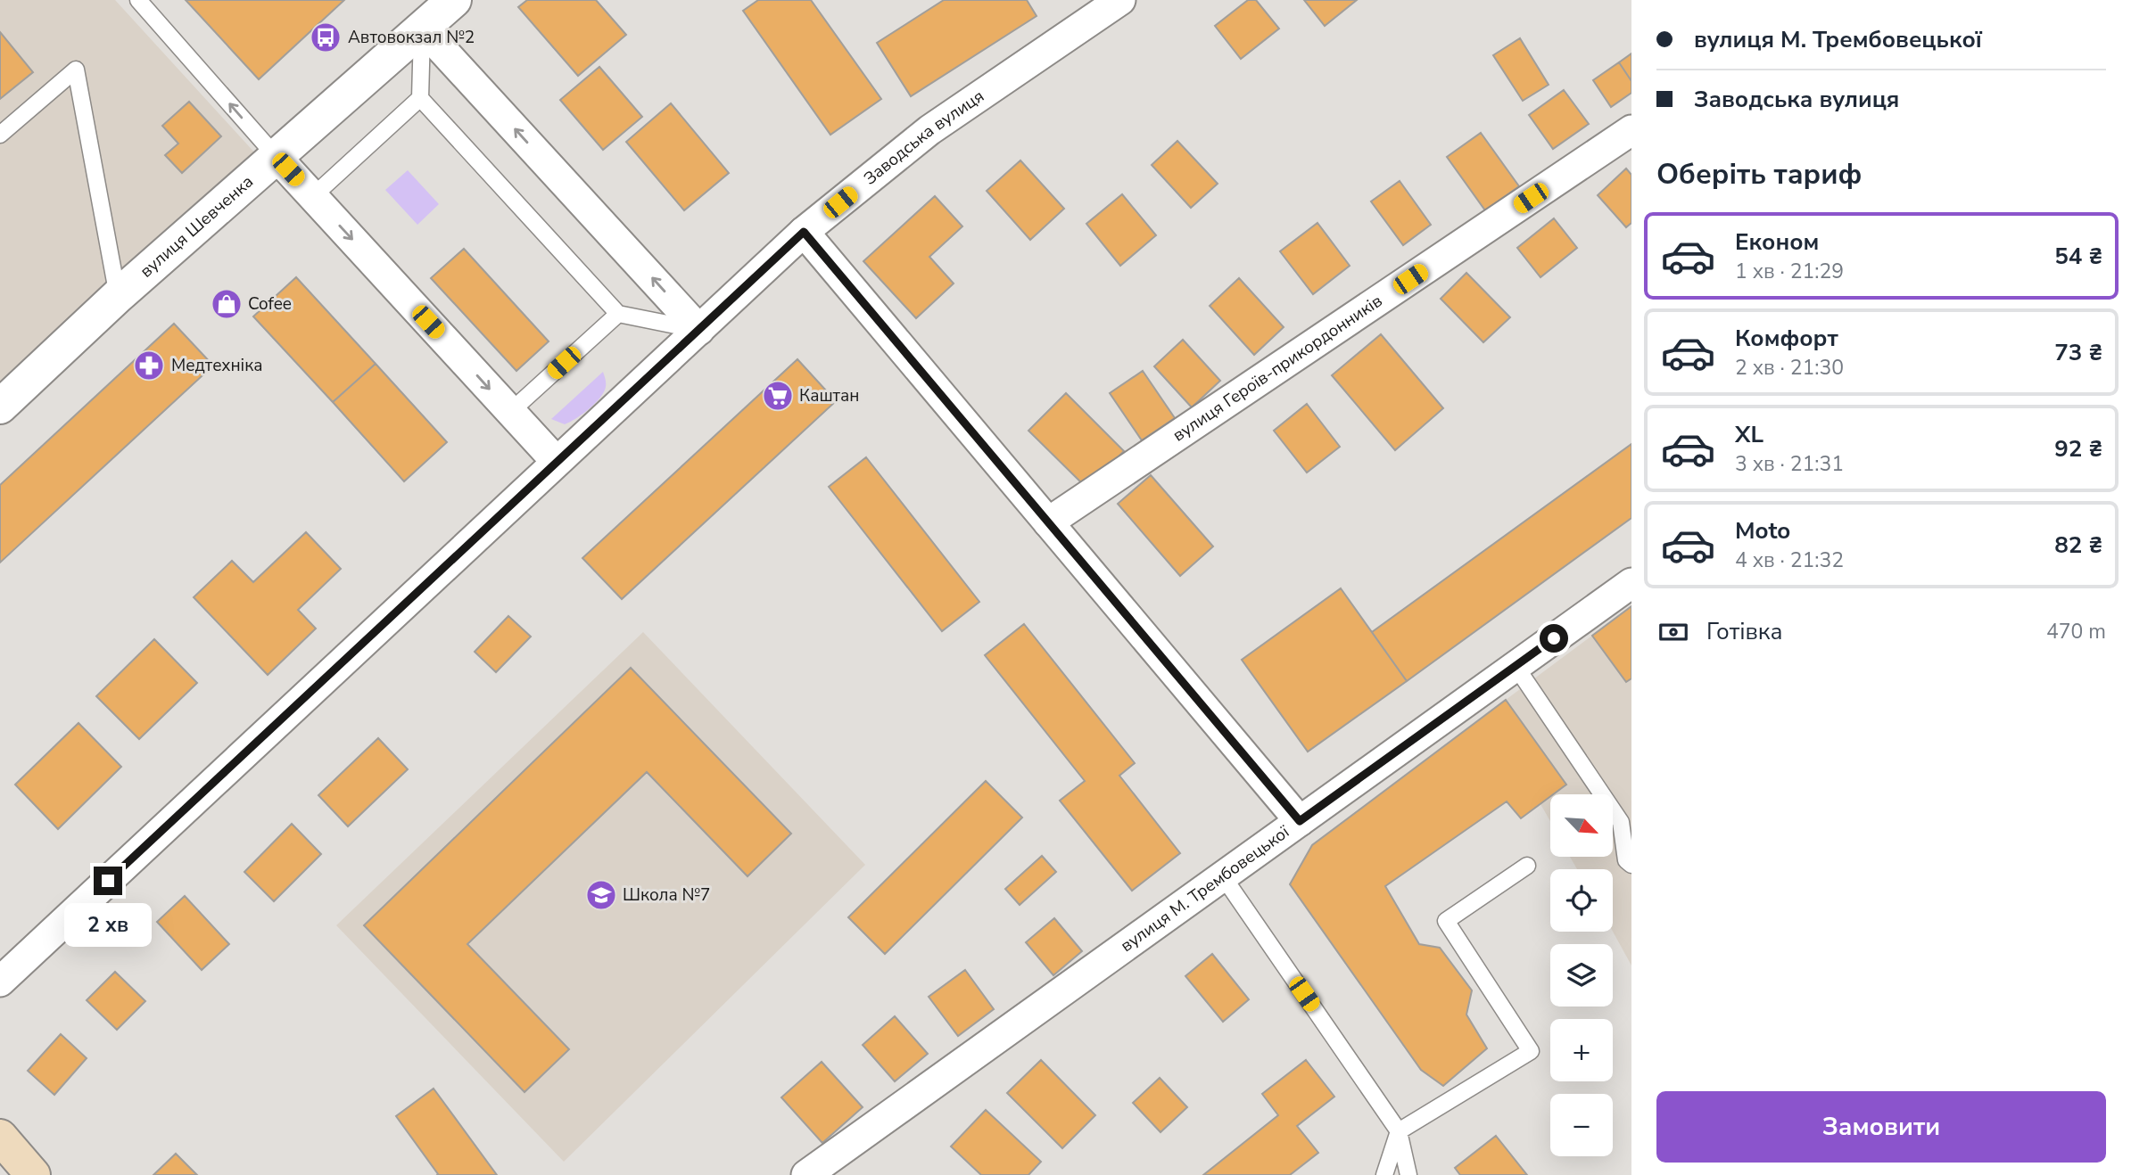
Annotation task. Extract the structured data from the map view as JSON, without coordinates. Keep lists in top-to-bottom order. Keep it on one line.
{"streets":{"street":["Заводська вулиця","вулиця Шевченка","вулиця Героїв-прикордонників","вулиця М. Трембовецької"]},"places":{"bus stop":["Автовокзал №2"],"shop":["Cofee"],"pharmacy":["Медтехніка"],"supermarket":["Каштан"],"school or university":["Школа №7"]},"north":"bottom right","page":{"banner":["вулиця М. Трембовецької","Заводська вулиця"],"heading":"Оберіть тариф","list":[{"name":"Економ","note":"1 хв · 21:29","value":"54 ₴"},{"name":"Комфорт","note":"2 хв · 21:30","value":"73 ₴"},{"name":"XL","note":"3 хв · 21:31","value":"92 ₴"},{"name":"Moto","note":"4 хв · 21:32","value":"82 ₴"}],"pay":["Готівка","470 m"],"map_buttons":["+","−"],"bubble":"2 хв","buttons":"Замовити"}}
